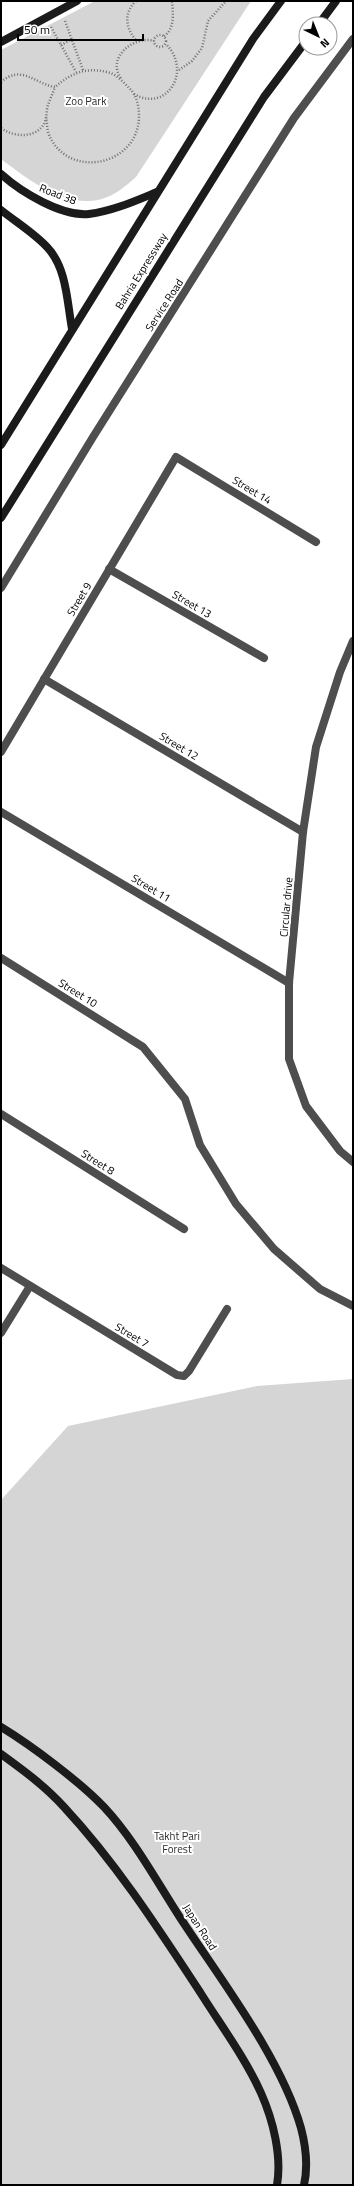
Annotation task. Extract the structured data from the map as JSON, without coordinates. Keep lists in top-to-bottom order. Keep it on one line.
{"streets":{"main road":["Road 38","Bahria Expressway","Japan Road"],"street":["Service Road","Street 14","Street 9","Street 13","Street 12","Street 11","Circular drive","Street 10","Street 8","Street 7"]},"crossings":[["Street 14","Street 9"],["Street 9","Street 13"],["Street 9","Street 12"],["Street 12","Circular drive"],["Street 11","Circular drive"]],"parks":["Zoo Park","Takht Pari Forest"],"scale_bar":"50 m","north":"bottom right"}
